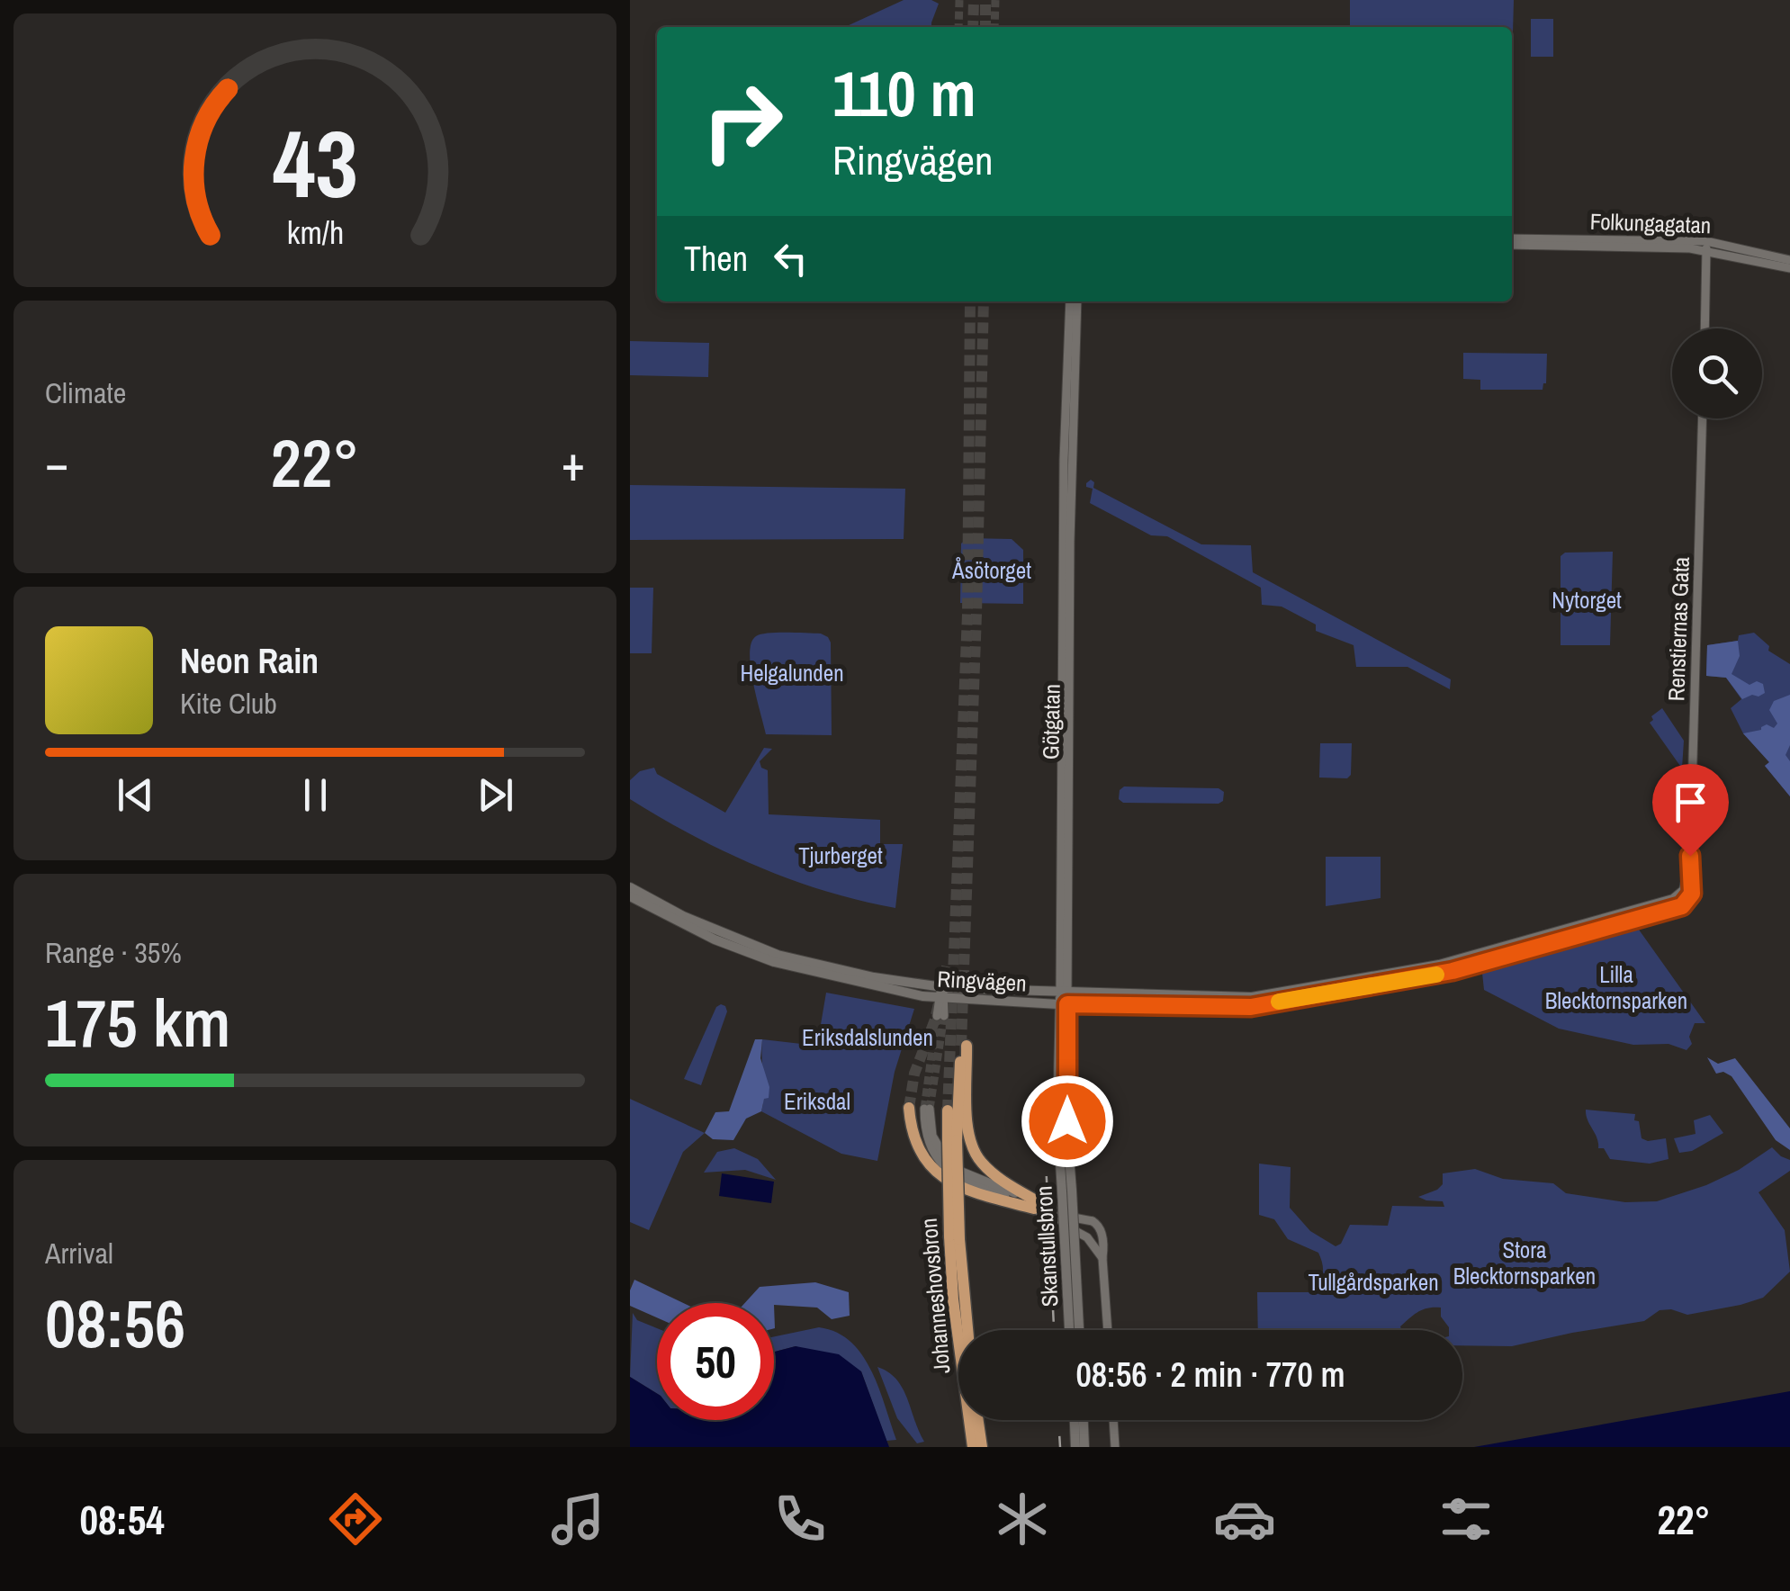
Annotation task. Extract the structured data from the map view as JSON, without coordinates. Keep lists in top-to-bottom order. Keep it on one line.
{"streets":{"highway":["Johanneshovsbron"],"main road":["Götgatan","Ringvägen","Skanstullsbron"],"street":["Folkungagatan","Renstiernas Gata"]},"crossings":[["Renstiernas Gata","Ringvägen"],["Götgatan","Ringvägen"],["Götgatan","Skanstullsbron"]],"parks":["Åsötorget","Nytorget","Helgalunden","Tjurberget","Lilla Blecktornsparken","Eriksdalslunden","Eriksdal","Stora Blecktornsparken","Tullgårdsparken"],"page":{"turn":["110 m","Ringvägen"],"then":"Then","tile":["Climate",["Range · 35%","175 km"],["Arrival","08:56"]],"heat":["−","22°","+"],"song":["Neon Rain","Kite Club"],"limit":"50","trip":"08:56 · 2 min · 770 m","tabs":["08:54","22°"],"gauge":["43","km/h"]}}
